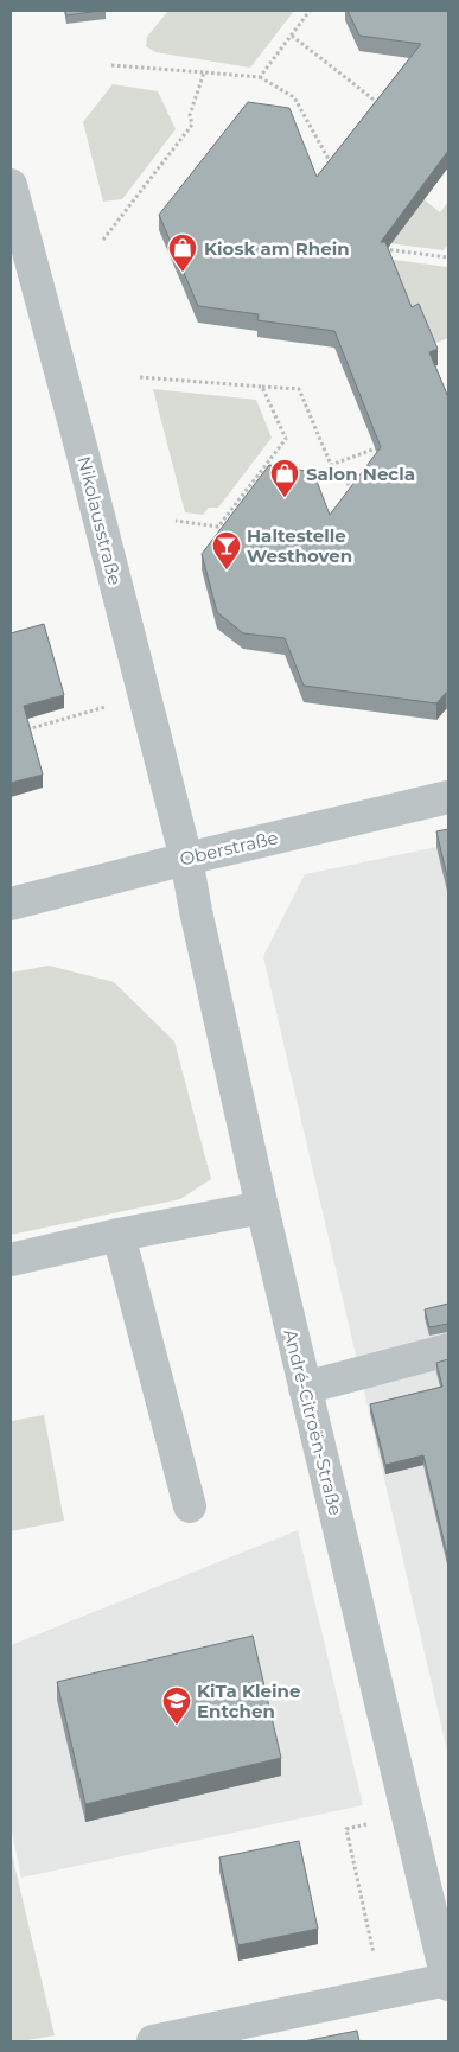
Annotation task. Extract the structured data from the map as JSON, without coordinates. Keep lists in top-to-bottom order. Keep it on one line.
{"streets":{"street":["Nikolausstraße","Oberstraße","André-Citroën-Straße"]},"crossings":[["Nikolausstraße","Oberstraße"],["Nikolausstraße","André-Citroën-Straße"],["Oberstraße","André-Citroën-Straße"]],"places":{"shop":["Kiosk am Rhein","Salon Necla"],"bar":["Haltestelle Westhoven"],"school or university":["KiTa Kleine Entchen"]}}
